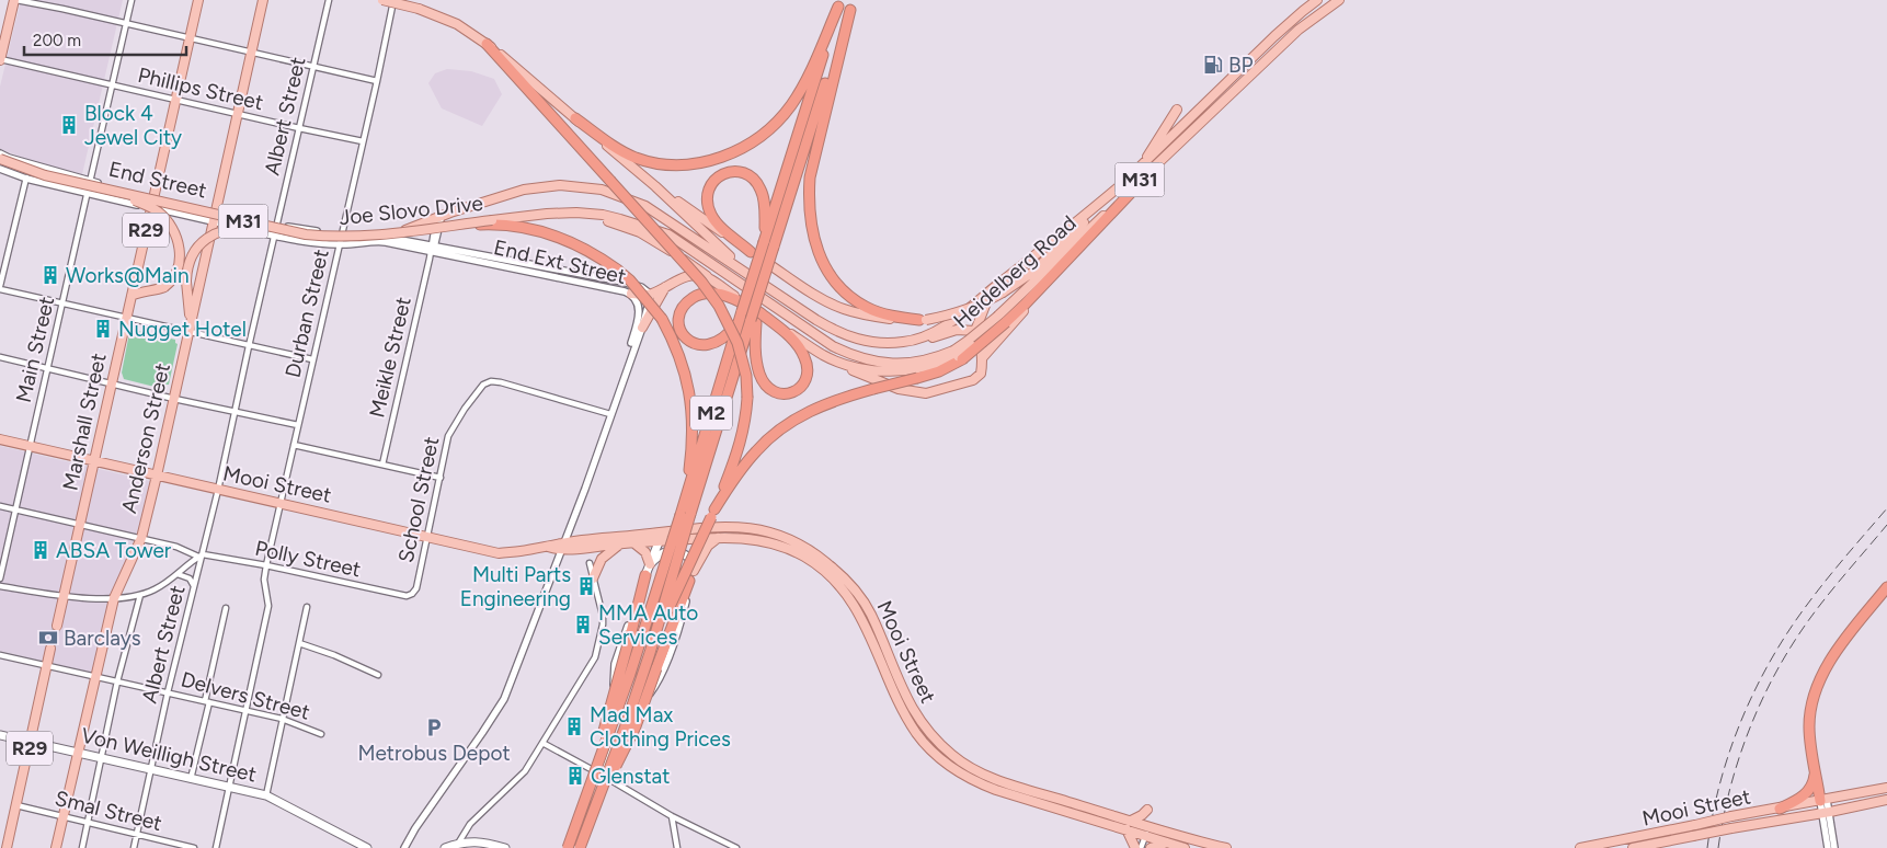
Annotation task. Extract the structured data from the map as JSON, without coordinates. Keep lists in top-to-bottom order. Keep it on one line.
{"streets":{"highway":["M2"],"main road":["M31","Joe Slovo Drive","R29","Heidelberg Road","Marshall Street","Anderson Street","Mooi Street","Von Weilligh Street"],"street":["Phillips Street","Albert Street","End Street","End Ext Street","Durban Street","Main Street","Meikle Street","School Street","Polly Street","Delvers Street","Smal Street"]},"crossings":[["Phillips Street","Albert Street"],["Phillips Street","Durban Street"],["Phillips Street","Main Street"],["Phillips Street","Marshall Street"],["Phillips Street","Anderson Street"],["Albert Street","End Street"],["Albert Street","Joe Slovo Drive"],["Albert Street","Mooi Street"],["Albert Street","Polly Street"],["Albert Street","Delvers Street"],["Albert Street","Von Weilligh Street"],["Albert Street","Smal Street"],["End Street","Joe Slovo Drive"],["End Street","End Ext Street"],["End Street","Durban Street"],["End Street","Main Street"],["End Street","Marshall Street"],["End Street","Anderson Street"],["M31","Heidelberg Road"],["Joe Slovo Drive","Heidelberg Road"],["R29","Delvers Street"],["R29","Von Weilligh Street"],["R29","Smal Street"],["End Ext Street","Durban Street"],["End Ext Street","Meikle Street"],["Durban Street","Mooi Street"],["Durban Street","Polly Street"],["Durban Street","Delvers Street"],["Durban Street","Von Weilligh Street"],["Main Street","Mooi Street"],["Main Street","Polly Street"],["Marshall Street","Mooi Street"],["Marshall Street","Polly Street"],["Anderson Street","Mooi Street"],["Anderson Street","Polly Street"],["Anderson Street","Delvers Street"],["Anderson Street","Von Weilligh Street"],["Anderson Street","Smal Street"],["Mooi Street","School Street"],["School Street","Polly Street"]],"places":{"fuel station":["BP"],"building":["Block 4 Jewel City","Works@Main","Nugget Hotel","ABSA Tower","Multi Parts Engineering","MMA Auto Services","Mad Max Clothing Prices","Glenstat"],"bank":["Barclays"],"parking":["Metrobus Depot"]},"scale_bar":"200 m"}
